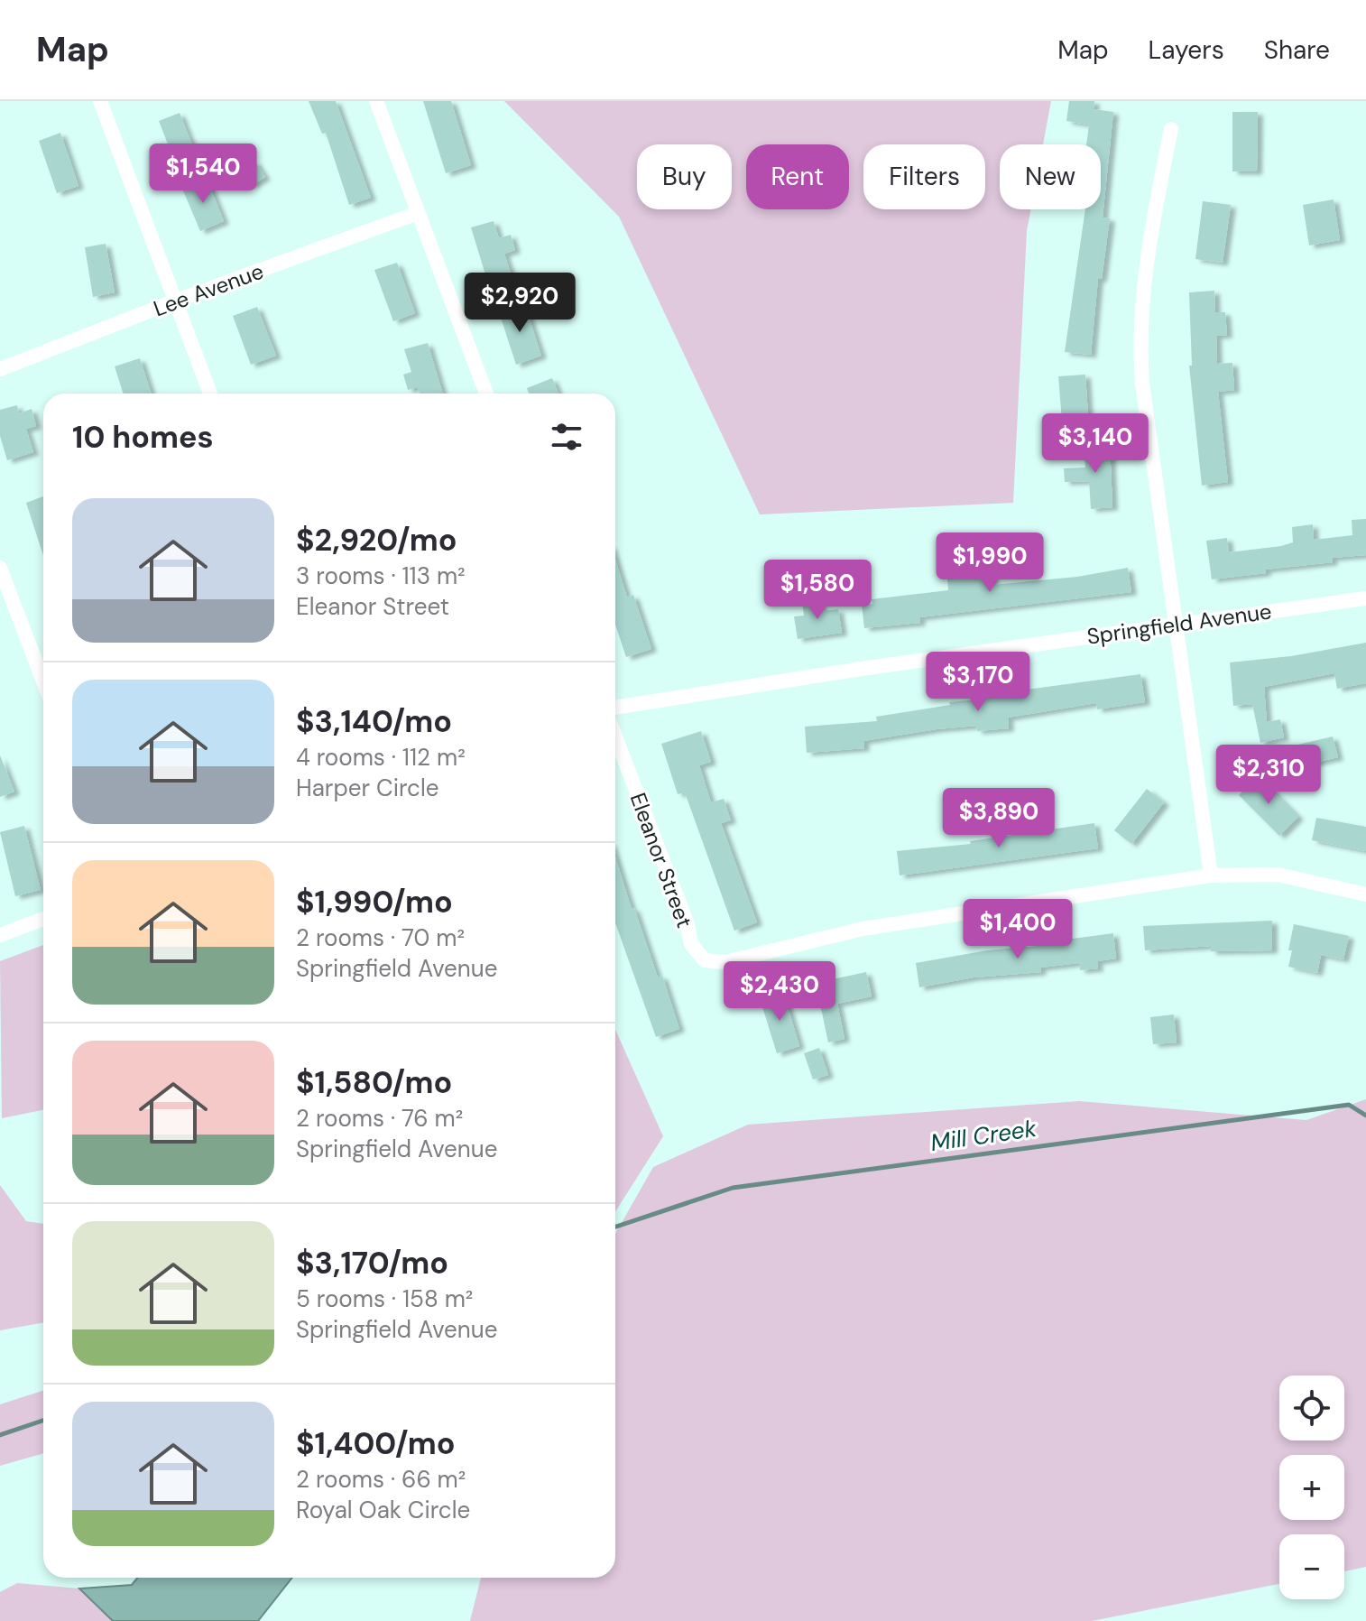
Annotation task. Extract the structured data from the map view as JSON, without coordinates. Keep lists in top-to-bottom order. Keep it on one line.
{"streets":{"street":["Lee Avenue","Springfield Avenue","Eleanor Street"]},"water":["Mill Creek"],"page":{"header":"Map","nav":["Map","Layers","Share"],"price":["$1,540","$2,920","$3,140","$1,990","$1,580","$3,170","$2,310","$3,890","$1,400","$2,430"],"chip":["Buy","Rent","Filters","New"],"heading":"10 homes","list":[{"name":"$2,920/mo","note":"3 rooms · 113 m² · Eleanor Street"},{"name":"$3,140/mo","note":"4 rooms · 112 m² · Harper Circle"},{"name":"$1,990/mo","note":"2 rooms · 70 m² · Springfield Avenue"},{"name":"$1,580/mo","note":"2 rooms · 76 m² · Springfield Avenue"},{"name":"$3,170/mo","note":"5 rooms · 158 m² · Springfield Avenue"},{"name":"$1,400/mo","note":"2 rooms · 66 m² · Royal Oak Circle"}],"map_buttons":["+","−"]}}
